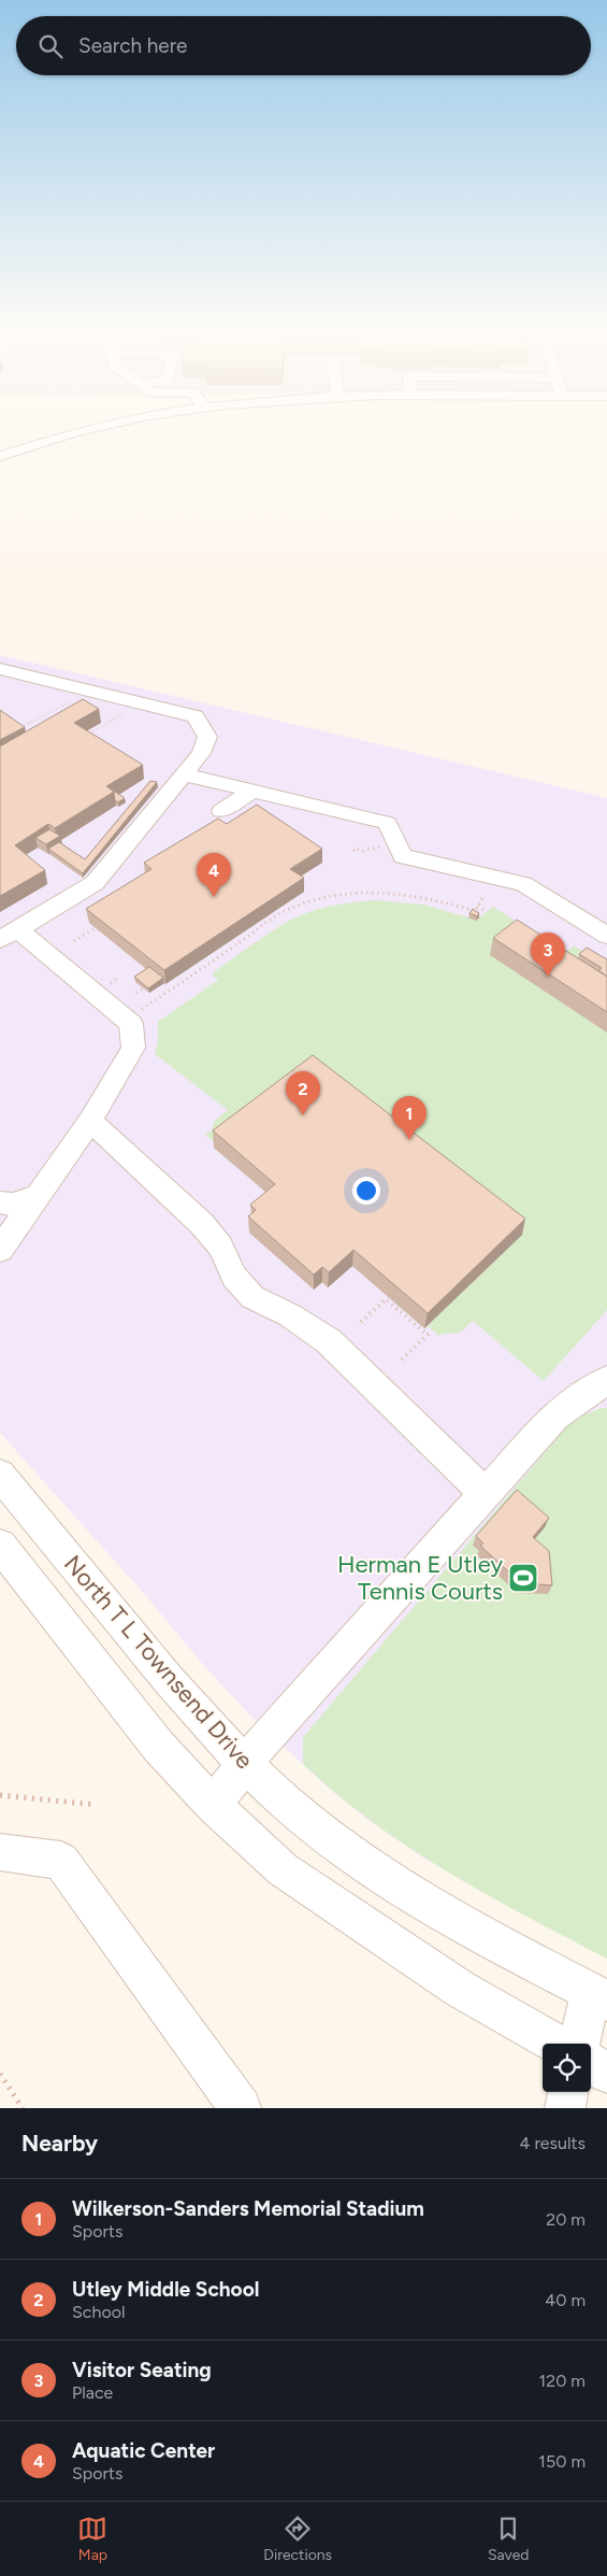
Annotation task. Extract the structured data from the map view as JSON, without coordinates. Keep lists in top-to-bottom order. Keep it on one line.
{"streets":{"street":["North T L Townsend Drive"]},"places":{"sports":["Herman E Utley Tennis Courts"]},"page":{"search":"Search here","pins":["4","3","2","1"],"heading":["Nearby","4 results"],"list":[{"mark":"1","name":"Wilkerson-Sanders Memorial Stadium","note":"Sports","value":"20 m"},{"mark":"2","name":"Utley Middle School","note":"School","value":"40 m"},{"mark":"3","name":"Visitor Seating","note":"Place","value":"120 m"},{"mark":"4","name":"Aquatic Center","note":"Sports","value":"150 m"}],"nav":["Map","Directions","Saved"]}}
